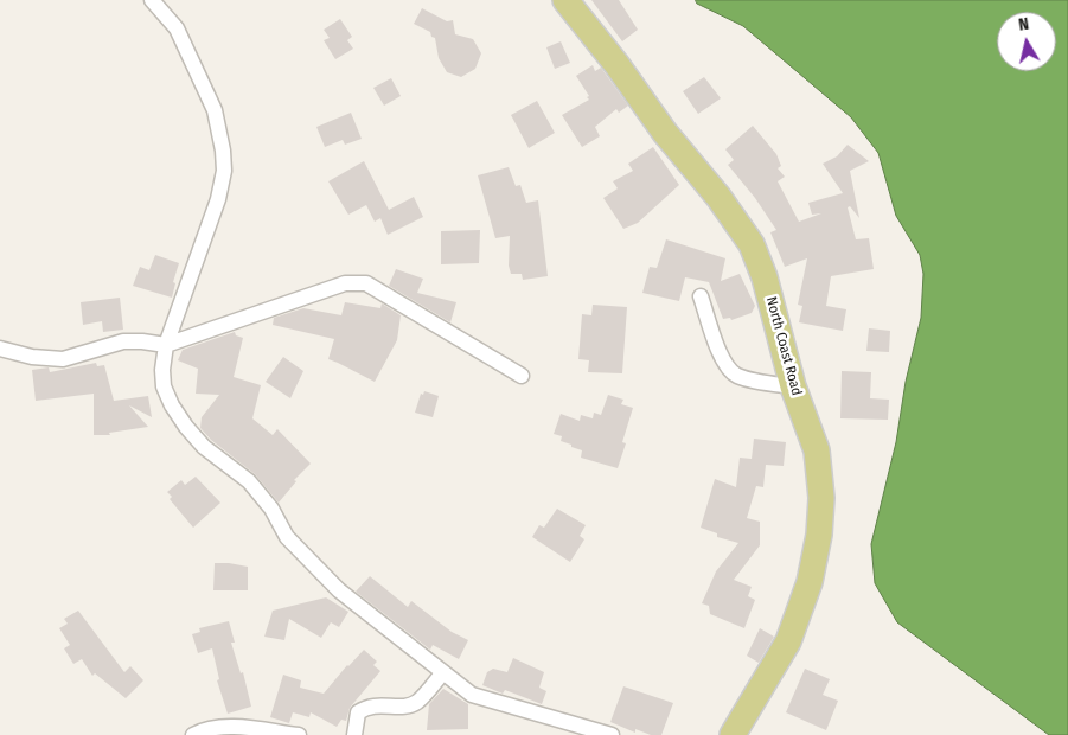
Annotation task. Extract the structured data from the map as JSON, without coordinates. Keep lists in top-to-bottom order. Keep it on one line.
{"streets":{"main road":["North Coast Road"]},"north":"top"}
